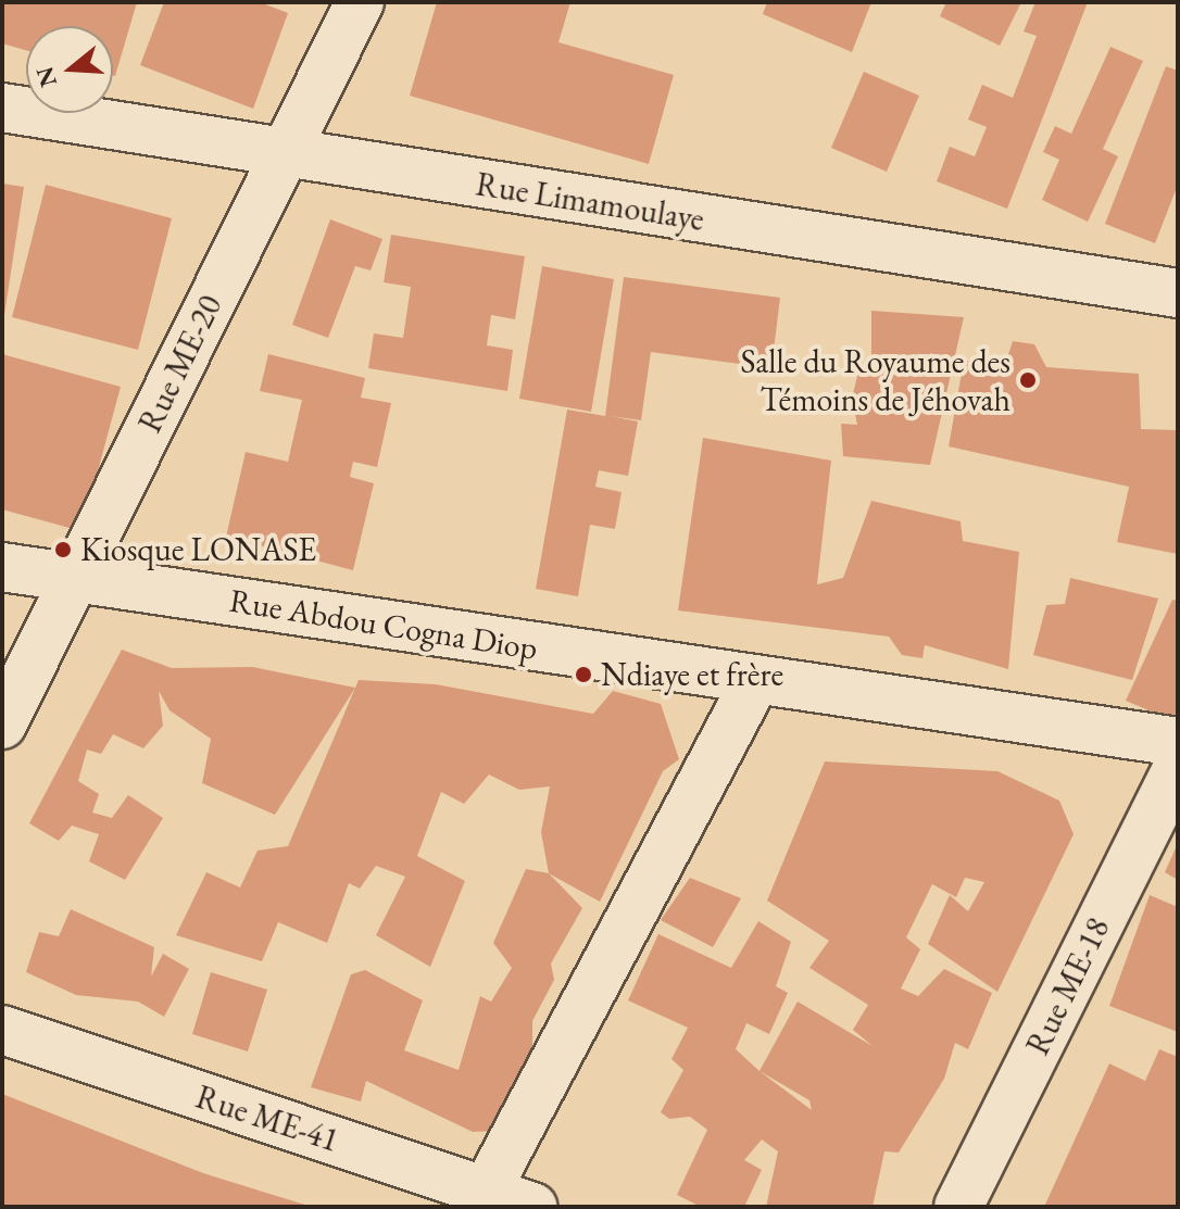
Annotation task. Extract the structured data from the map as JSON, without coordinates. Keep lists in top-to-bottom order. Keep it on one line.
{"streets":{"street":["Rue Limamoulaye","Rue ME-20","Rue Abdou Cogna Diop","Rue ME-18","Rue ME-41"]},"crossings":[["Rue Limamoulaye","Rue ME-20"],["Rue ME-20","Rue Abdou Cogna Diop"]],"places":["Salle du Royaume des Témoins de Jéhovah","Kiosque LONASE","Ndiaye et frère"],"north":"left"}
